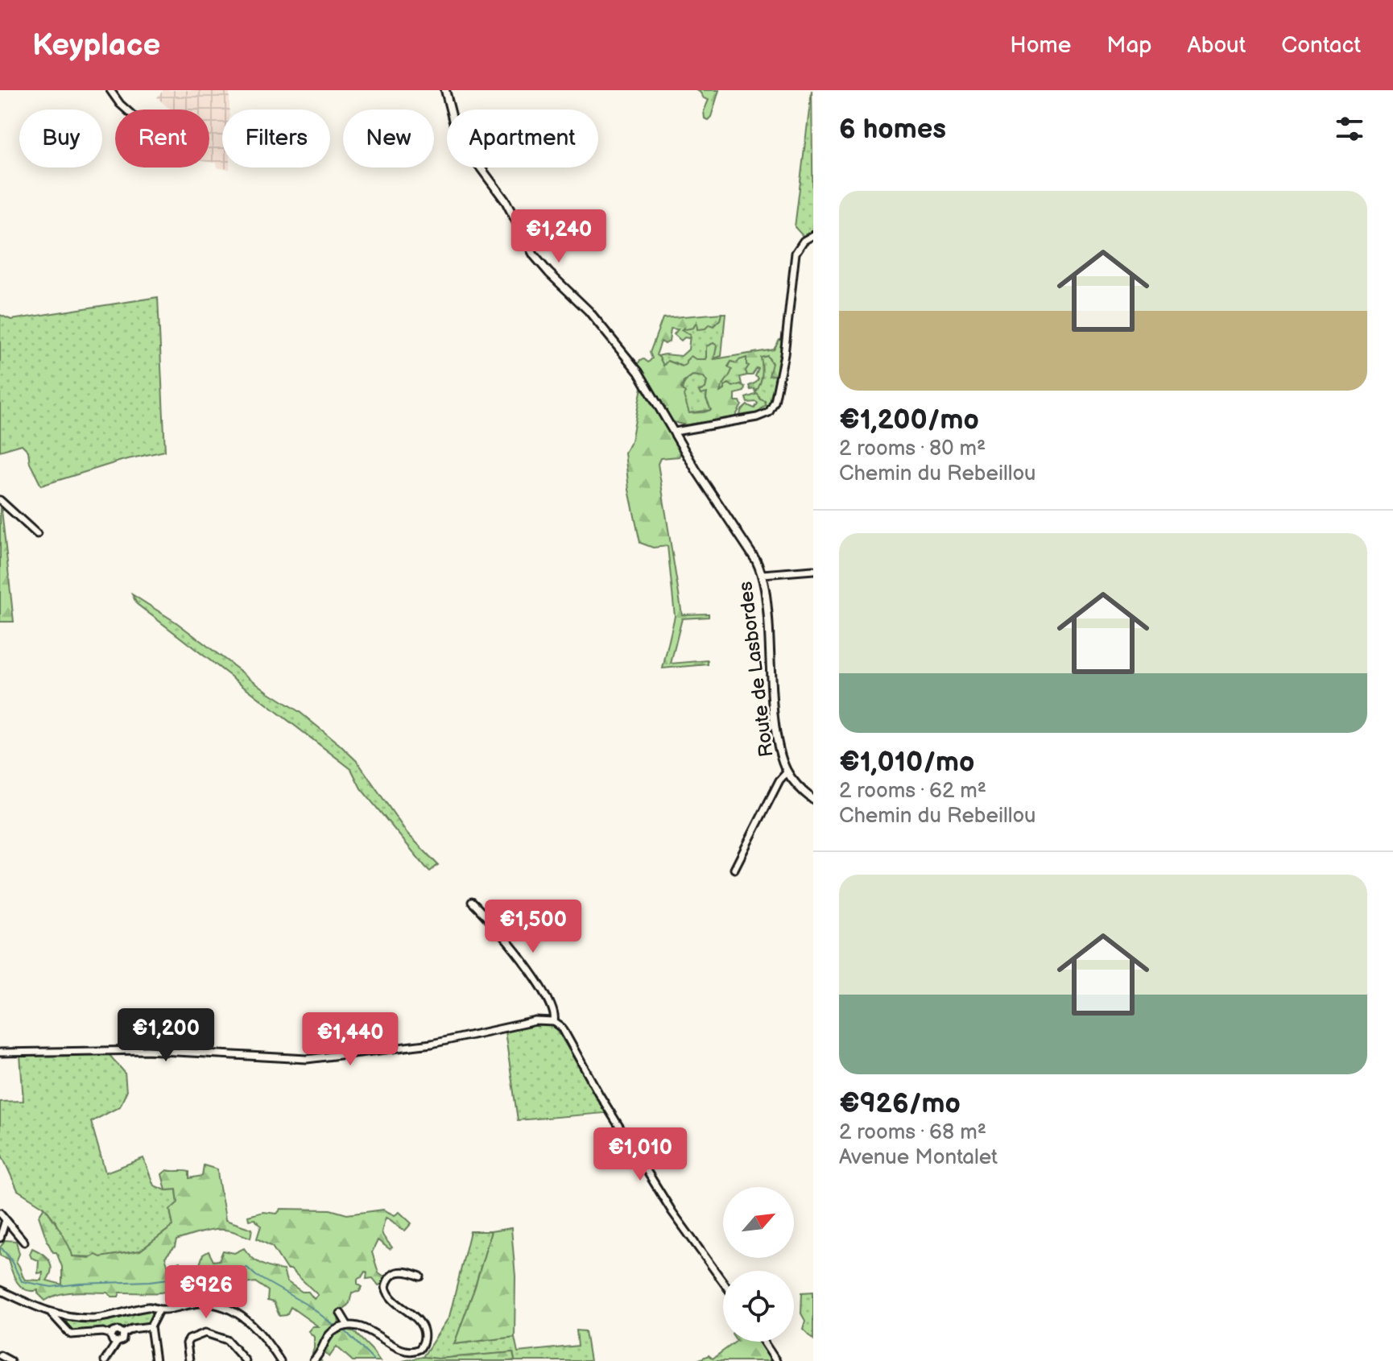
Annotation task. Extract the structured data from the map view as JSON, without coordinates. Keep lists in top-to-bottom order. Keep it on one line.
{"streets":{"street":["Route de Lasbordes"]},"north":"top right","page":{"header":"Keyplace","nav":["Home","Map","About","Contact"],"heading":"6 homes","chip":["Buy","Rent","Filters","New","Apartment"],"list":[{"name":"€1,200/mo","note":"2 rooms · 80 m² · Chemin du Rebeillou"},{"name":"€1,010/mo","note":"2 rooms · 62 m² · Chemin du Rebeillou"},{"name":"€926/mo","note":"2 rooms · 68 m² · Avenue Montalet"}],"price":["€1,240","€1,500","€1,200","€1,440","€1,010","€926"]}}
